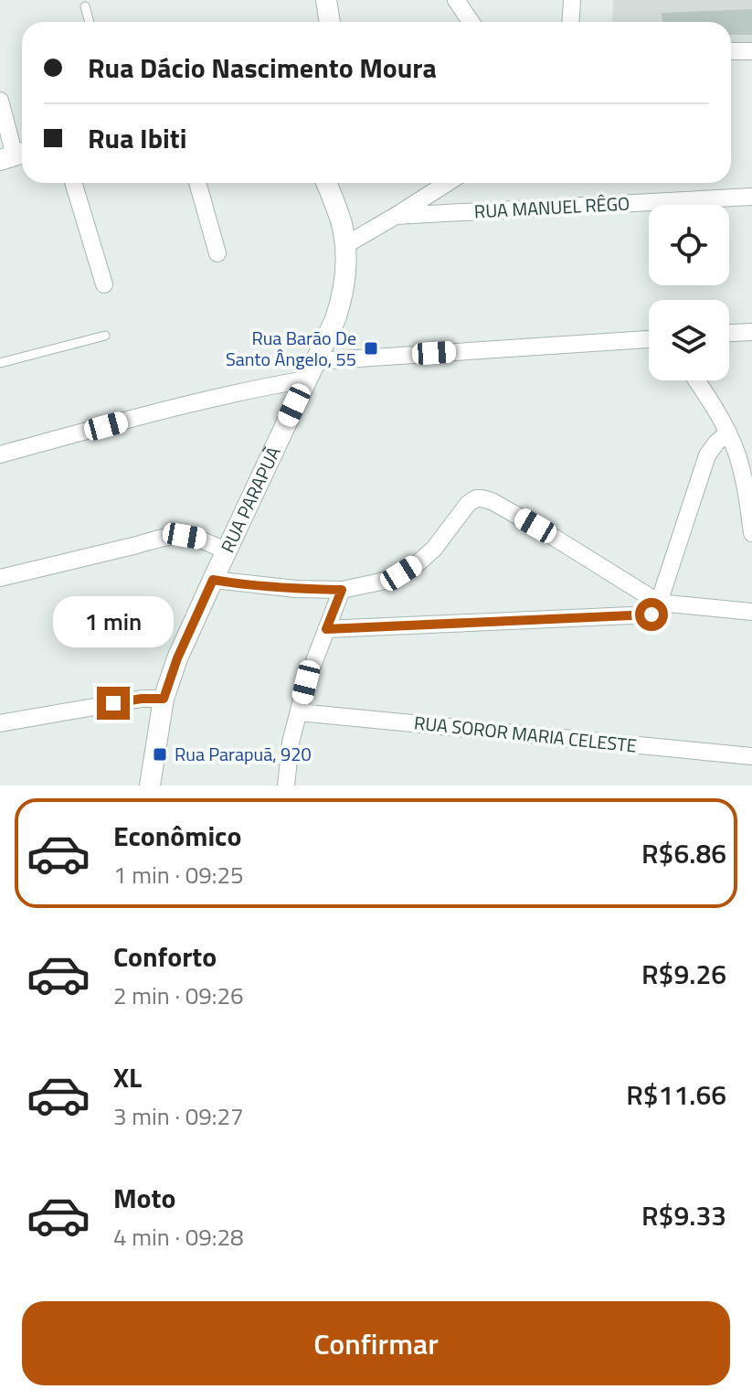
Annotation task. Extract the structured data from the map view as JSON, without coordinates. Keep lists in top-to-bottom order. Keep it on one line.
{"streets":{"street":["RUA MANUEL RÊGO","RUA PARAPUÃ","RUA SOROR MARIA CELESTE"]},"places":{"transit":["Rua Barão De Santo Ângelo, 55","Rua Parapuã, 920"]},"page":{"banner":["Rua Dácio Nascimento Moura","Rua Ibiti"],"bubble":"1 min","list":[{"name":"Econômico","note":"1 min · 09:25","value":"R$6.86"},{"name":"Conforto","note":"2 min · 09:26","value":"R$9.26"},{"name":"XL","note":"3 min · 09:27","value":"R$11.66"},{"name":"Moto","note":"4 min · 09:28","value":"R$9.33"}],"buttons":"Confirmar"}}
